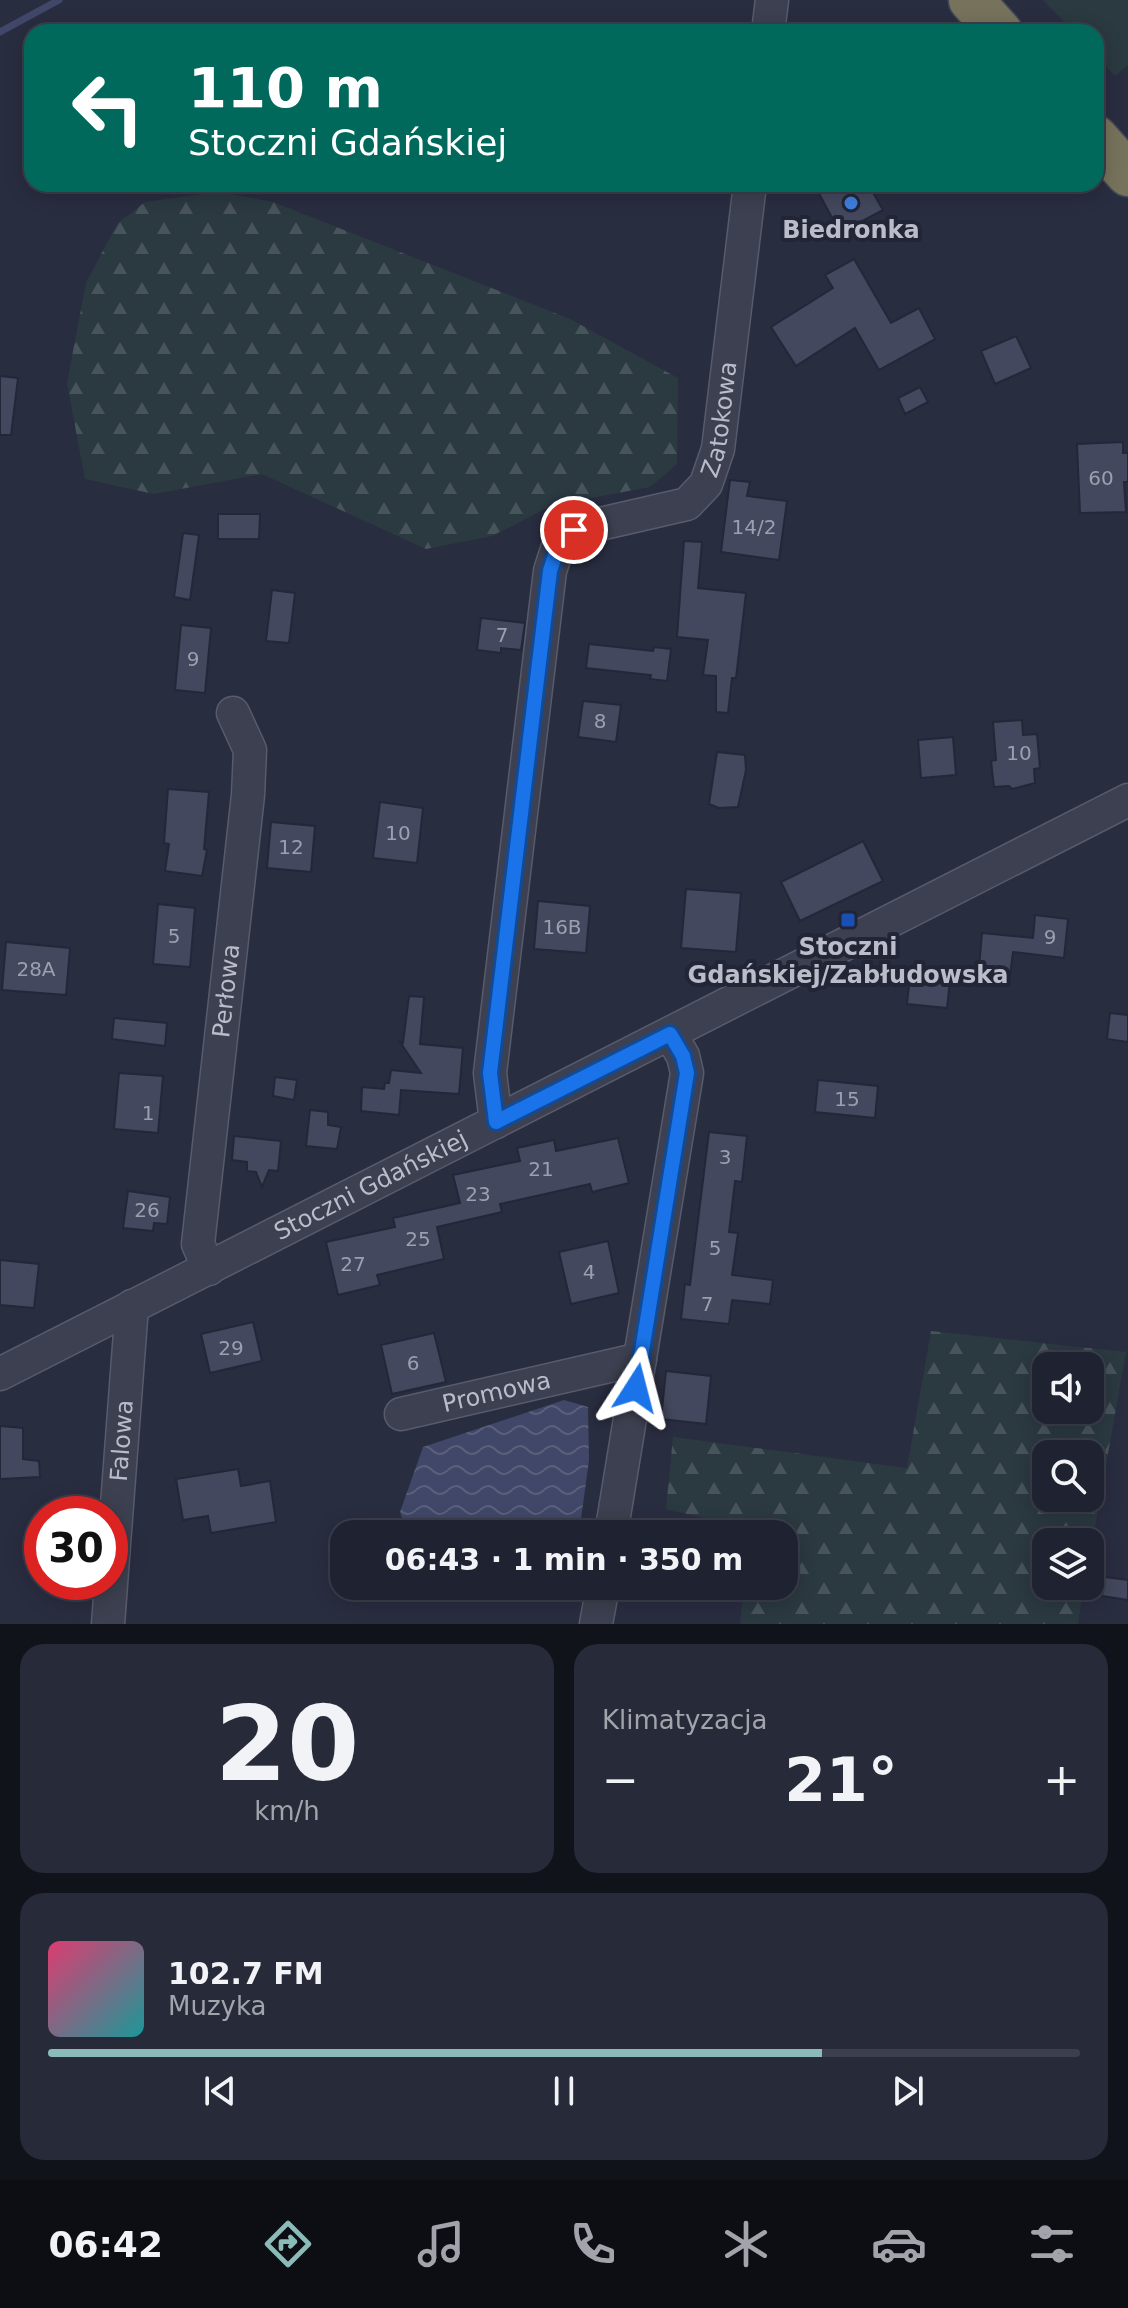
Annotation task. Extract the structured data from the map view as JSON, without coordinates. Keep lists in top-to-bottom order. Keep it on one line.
{"streets":{"street":["Zatokowa","Perłowa","Stoczni Gdańskiej","Promowa","Falowa"]},"crossings":[["Zatokowa","Stoczni Gdańskiej"],["Perłowa","Stoczni Gdańskiej"],["Stoczni Gdańskiej","Falowa"]],"places":{"other":["Biedronka"],"transit":["Stoczni Gdańskiej/Zabłudowska"]},"house_numbers":["60","14/2","7","9","8","10","10","12","16B","5","9","28A","15","1","3","21","23","26","25","5","27","4","7","29","6"],"page":{"turn":["110 m","Stoczni Gdańskiej"],"limit":"30","trip":"06:43 · 1 min · 350 m","tile":[["20","km/h"],"Klimatyzacja"],"heat":["−","21°","+"],"song":["102.7 FM","Muzyka"],"tabs":"06:42"}}
